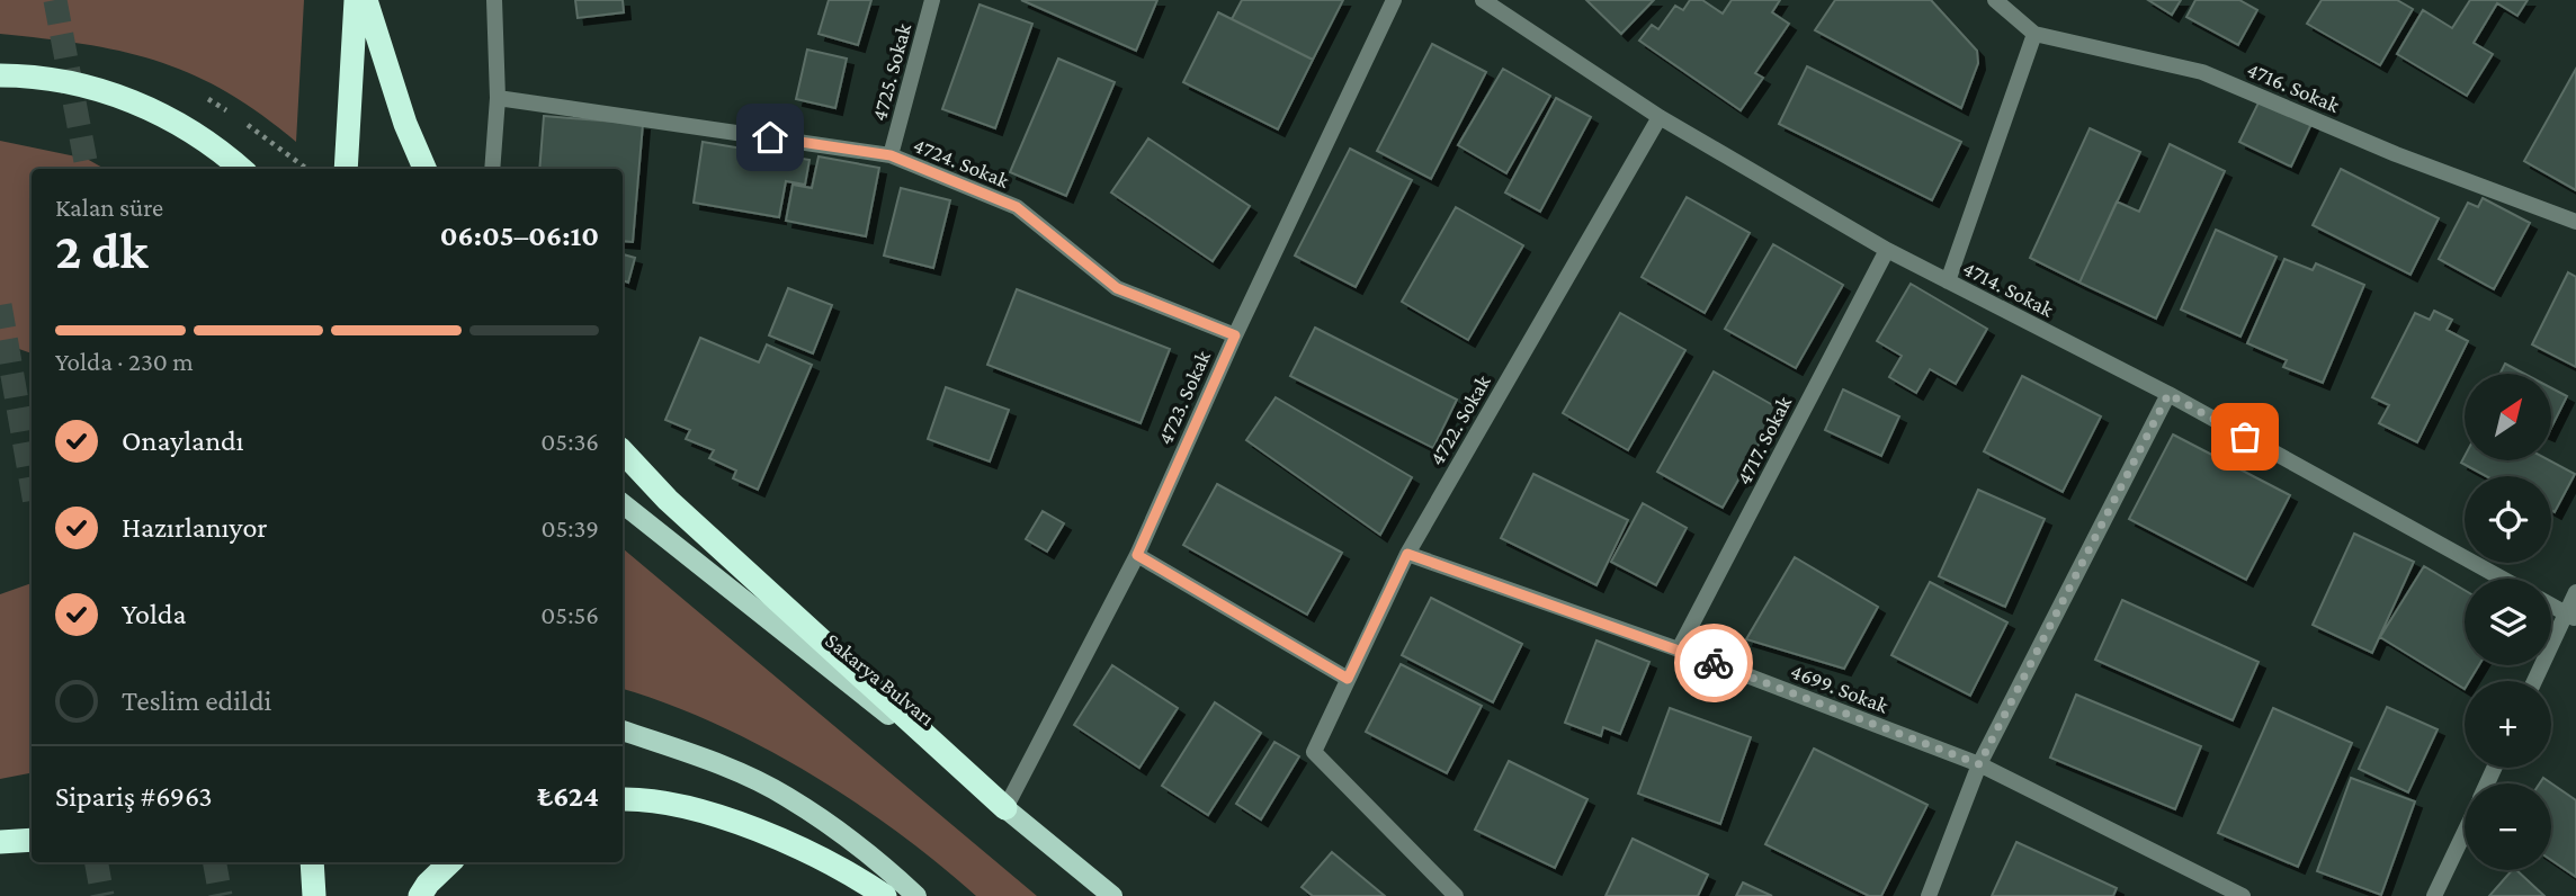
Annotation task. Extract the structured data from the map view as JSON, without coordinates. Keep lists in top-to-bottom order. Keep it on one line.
{"streets":{"main road":["Sakarya Bulvarı"],"street":["4725. Sokak","4716. Sokak","4724. Sokak","4714. Sokak","4723. Sokak","4722. Sokak","4717. Sokak","4699. Sokak"]},"crossings":[["4725. Sokak","4724. Sokak"],["4724. Sokak","4723. Sokak"],["4714. Sokak","4722. Sokak"],["4714. Sokak","4717. Sokak"],["4723. Sokak","Sakarya Bulvarı"],["4722. Sokak","4699. Sokak"],["4717. Sokak","4699. Sokak"]],"north":"top right","page":{"heading":["2 dk","Kalan süre","06:05–06:10"],"panel":["Sipariş #6963","₺624"],"bar":"Yolda · 230 m","map_buttons":["+","−"],"list":[["Onaylandı","05:36"],["Hazırlanıyor","05:39"],["Yolda","05:56"],"Teslim edildi"]}}
